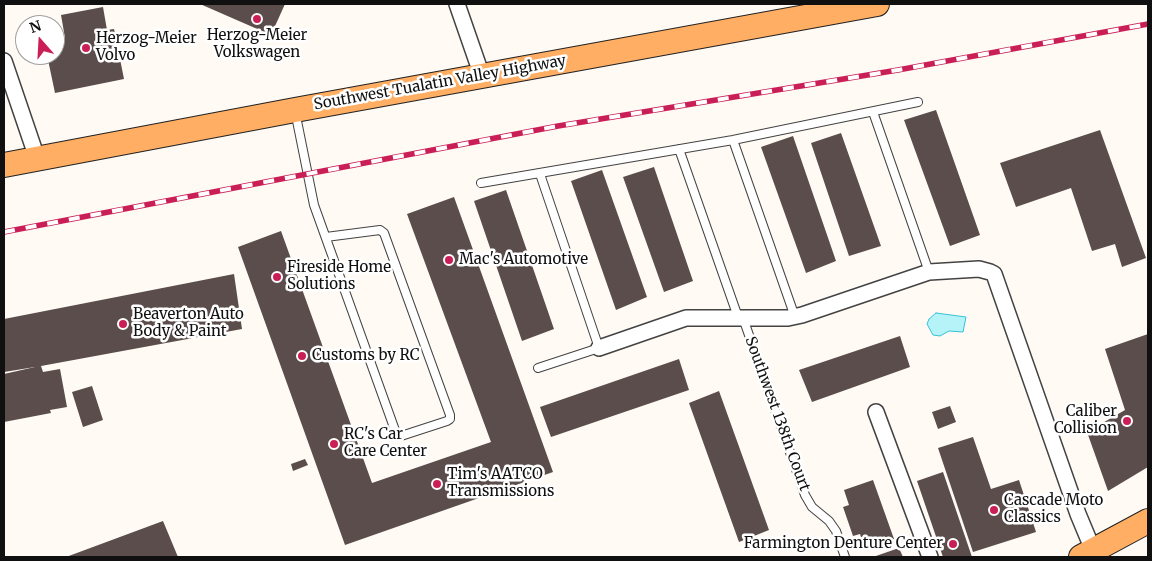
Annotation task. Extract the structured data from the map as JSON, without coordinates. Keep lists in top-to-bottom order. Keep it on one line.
{"streets":{"main road":["Southwest Tualatin Valley Highway"],"lane":["Southwest 138th Court"]},"places":["Herzog-Meier Volkswagen","Herzog-Meier Volvo","Mac's Automotive","Fireside Home Solutions","Beaverton Auto Body & Paint","Customs by RC","Caliber Collision","RC's Car Care Center","Tim's AATCO Transmissions","Cascade Moto Classics","Farmington Denture Center"],"north":"top"}
